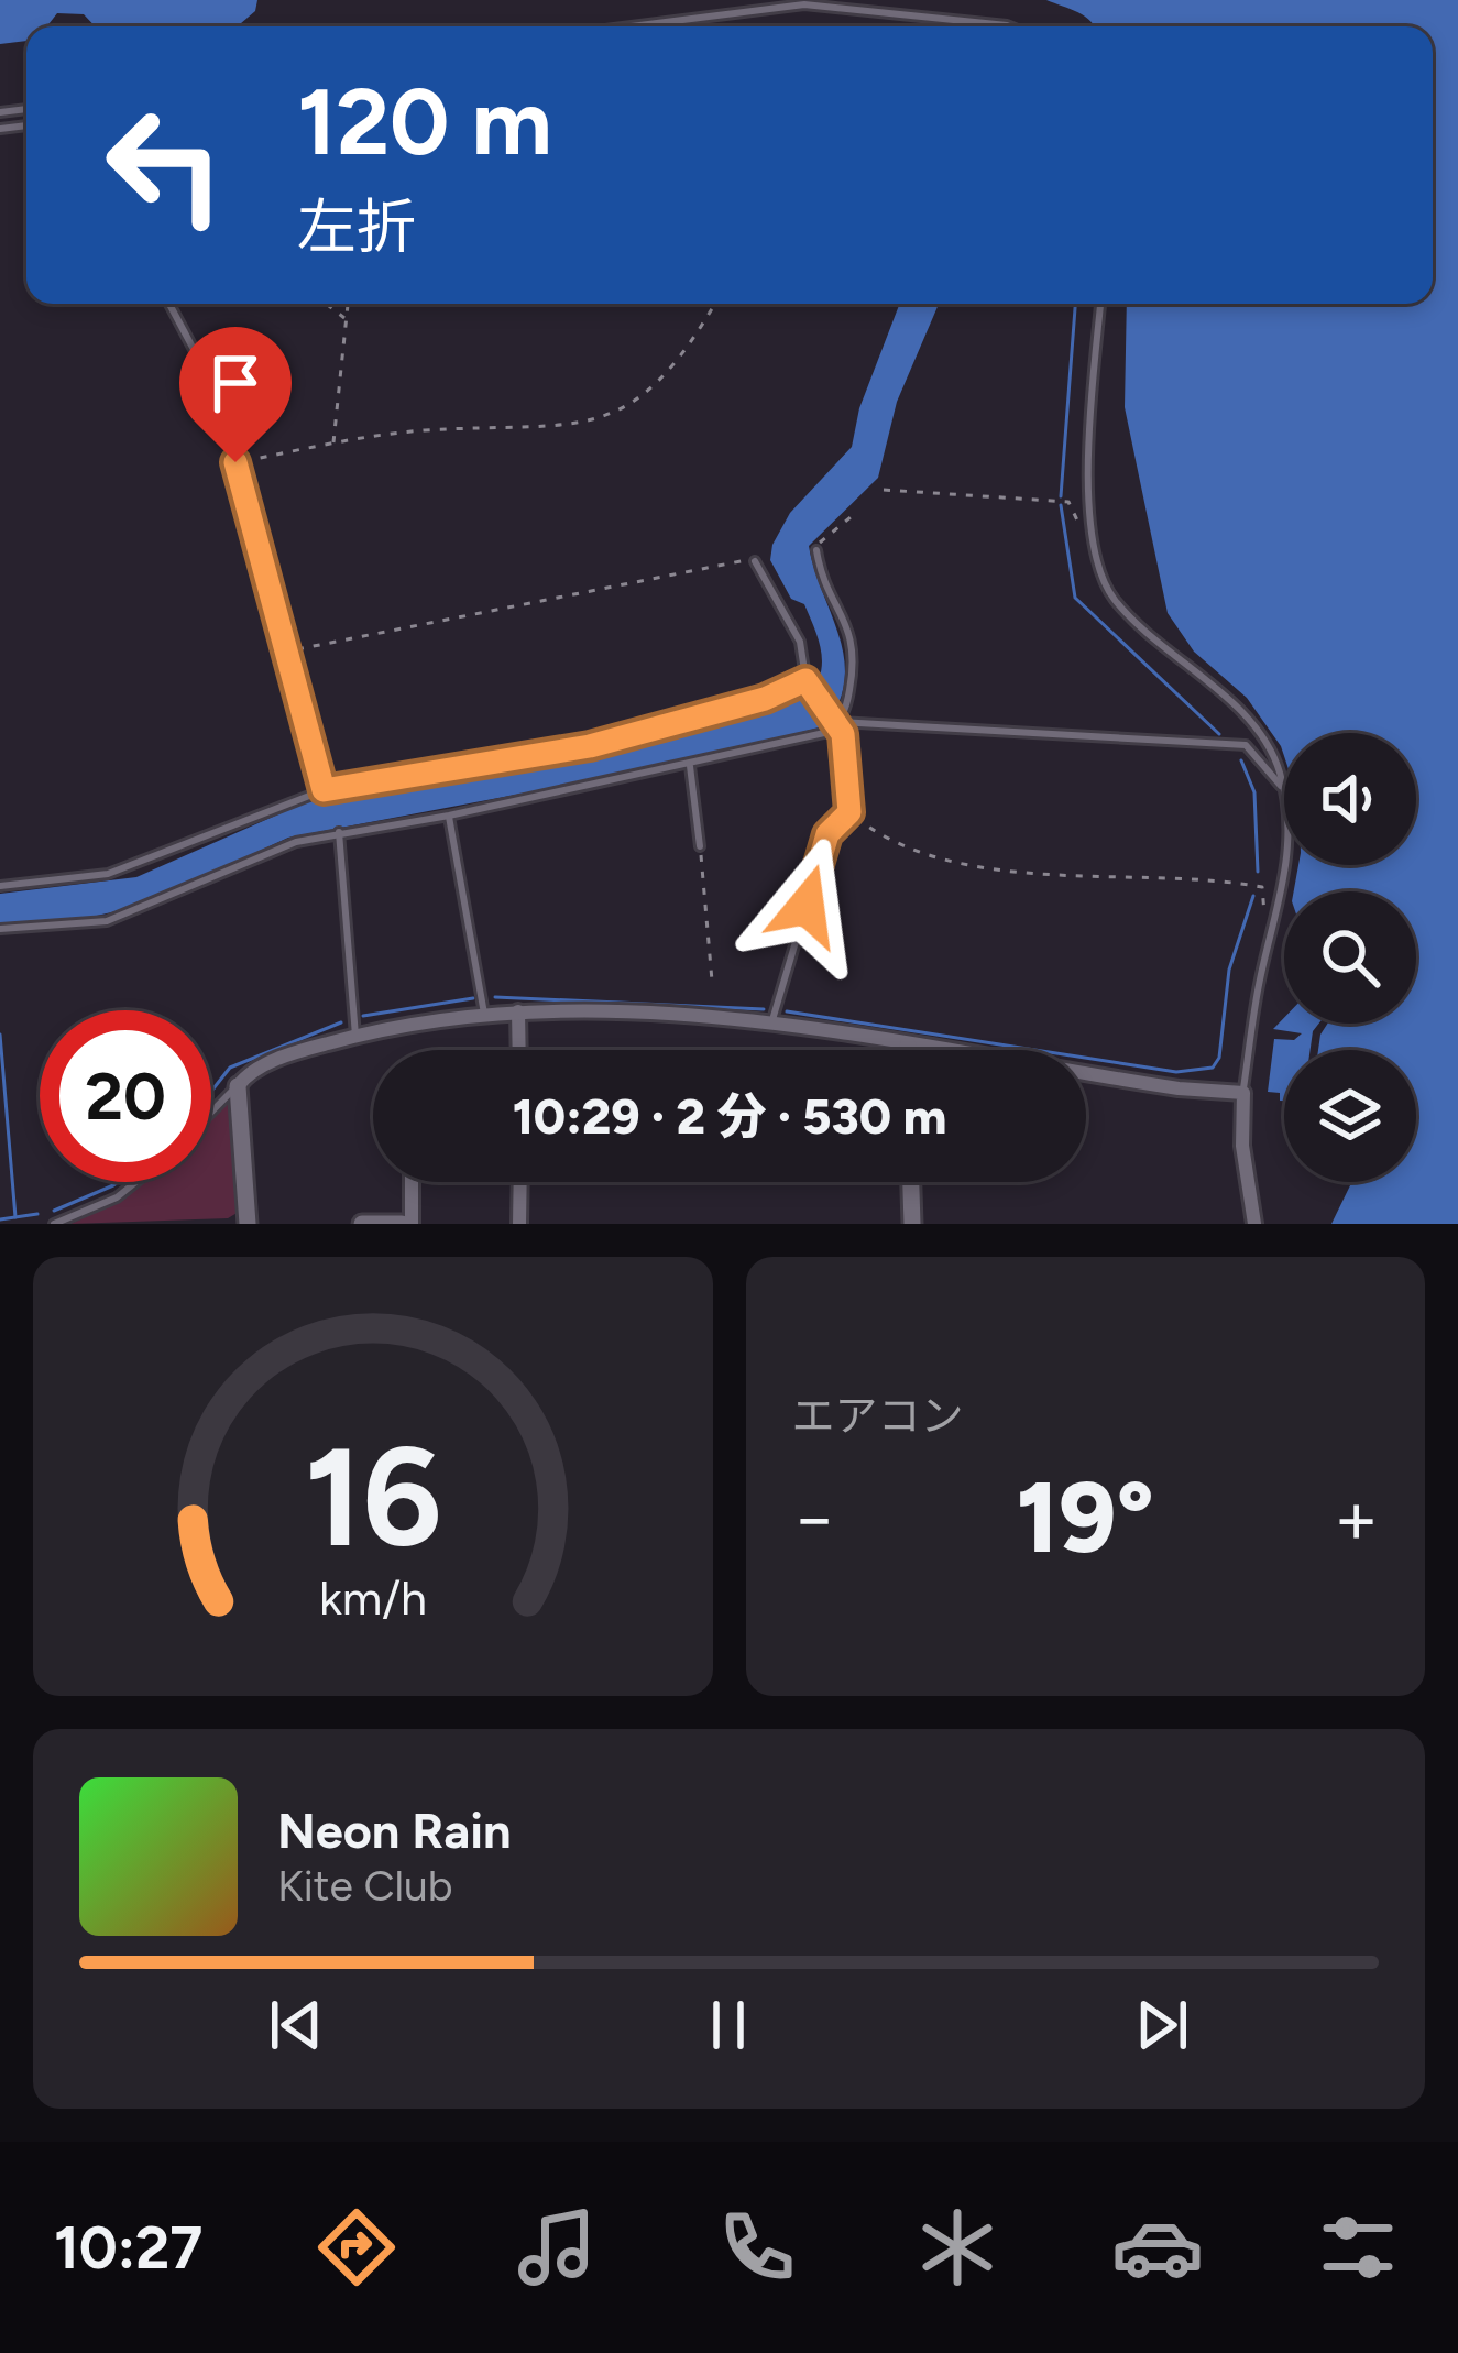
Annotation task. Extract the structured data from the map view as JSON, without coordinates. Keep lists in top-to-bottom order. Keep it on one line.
{"page":{"turn":["120 m","左折"],"limit":"20","trip":"10:29 · 2 分 · 530 m","tile":"エアコン","heat":["−","19°","+"],"song":["Neon Rain","Kite Club"],"tabs":"10:27","gauge":["16","km/h"]}}
